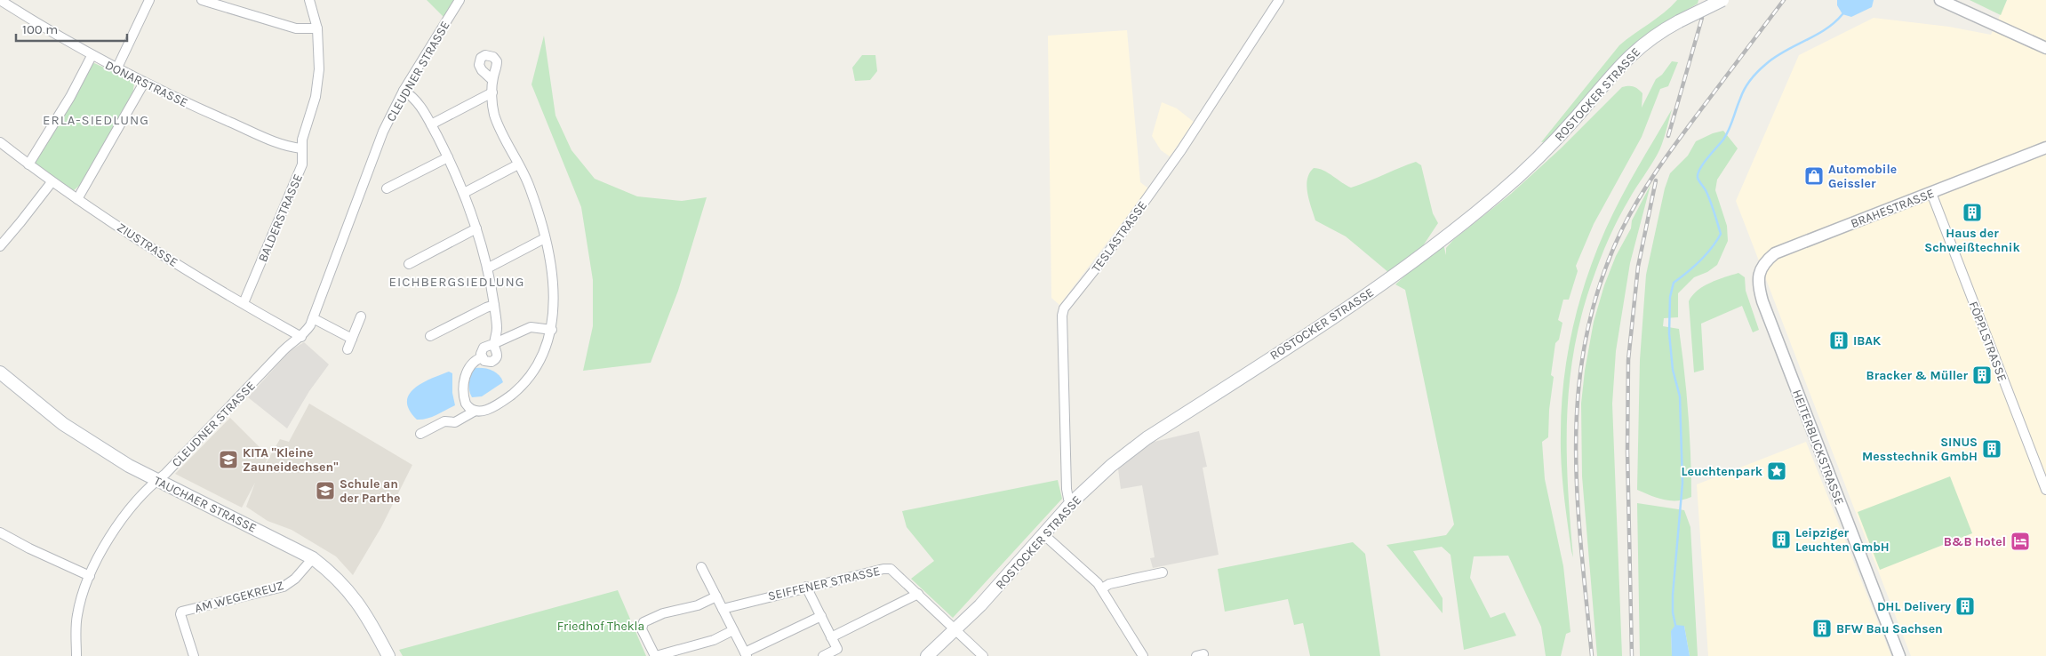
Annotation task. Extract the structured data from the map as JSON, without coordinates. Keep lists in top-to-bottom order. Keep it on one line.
{"streets":{"main road":["ROSTOCKER STRASSE","TAUCHAER STRASSE"],"street":["CLEUDNER STRASSE","DONARSTRASSE","BRAHESTRASSE","BALDERSTRASSE","TESLASTRASSE","ZIUSTRASSE","FÖPPLSTRASSE","HEITERBLICKSTRASSE","SEIFFENER STRASSE","AM WEGEKREUZ"]},"crossings":[["CLEUDNER STRASSE","ZIUSTRASSE"],["CLEUDNER STRASSE","TAUCHAER STRASSE"],["DONARSTRASSE","BALDERSTRASSE"],["ROSTOCKER STRASSE","TESLASTRASSE"],["ROSTOCKER STRASSE","SEIFFENER STRASSE"],["BRAHESTRASSE","FÖPPLSTRASSE"],["BRAHESTRASSE","HEITERBLICKSTRASSE"],["BALDERSTRASSE","ZIUSTRASSE"],["TAUCHAER STRASSE","AM WEGEKREUZ"]],"districts":["ERLA-SIEDLUNG","EICHBERGSIEDLUNG"],"parks":["Friedhof Thekla"],"places":{"shop":["Automobile Geissler"],"building":["Haus der Schweißtechnik","IBAK","Bracker & Müller","SINUS Messtechnik GmbH","Leipziger Leuchten GmbH","DHL Delivery","BFW Bau Sachsen"],"school or university":["KITA \"Kleine Zauneidechsen\"","Schule an der Parthe"],"place":["Leuchtenpark"],"hotel":["B&B Hotel"]},"scale_bar":"100 m"}
